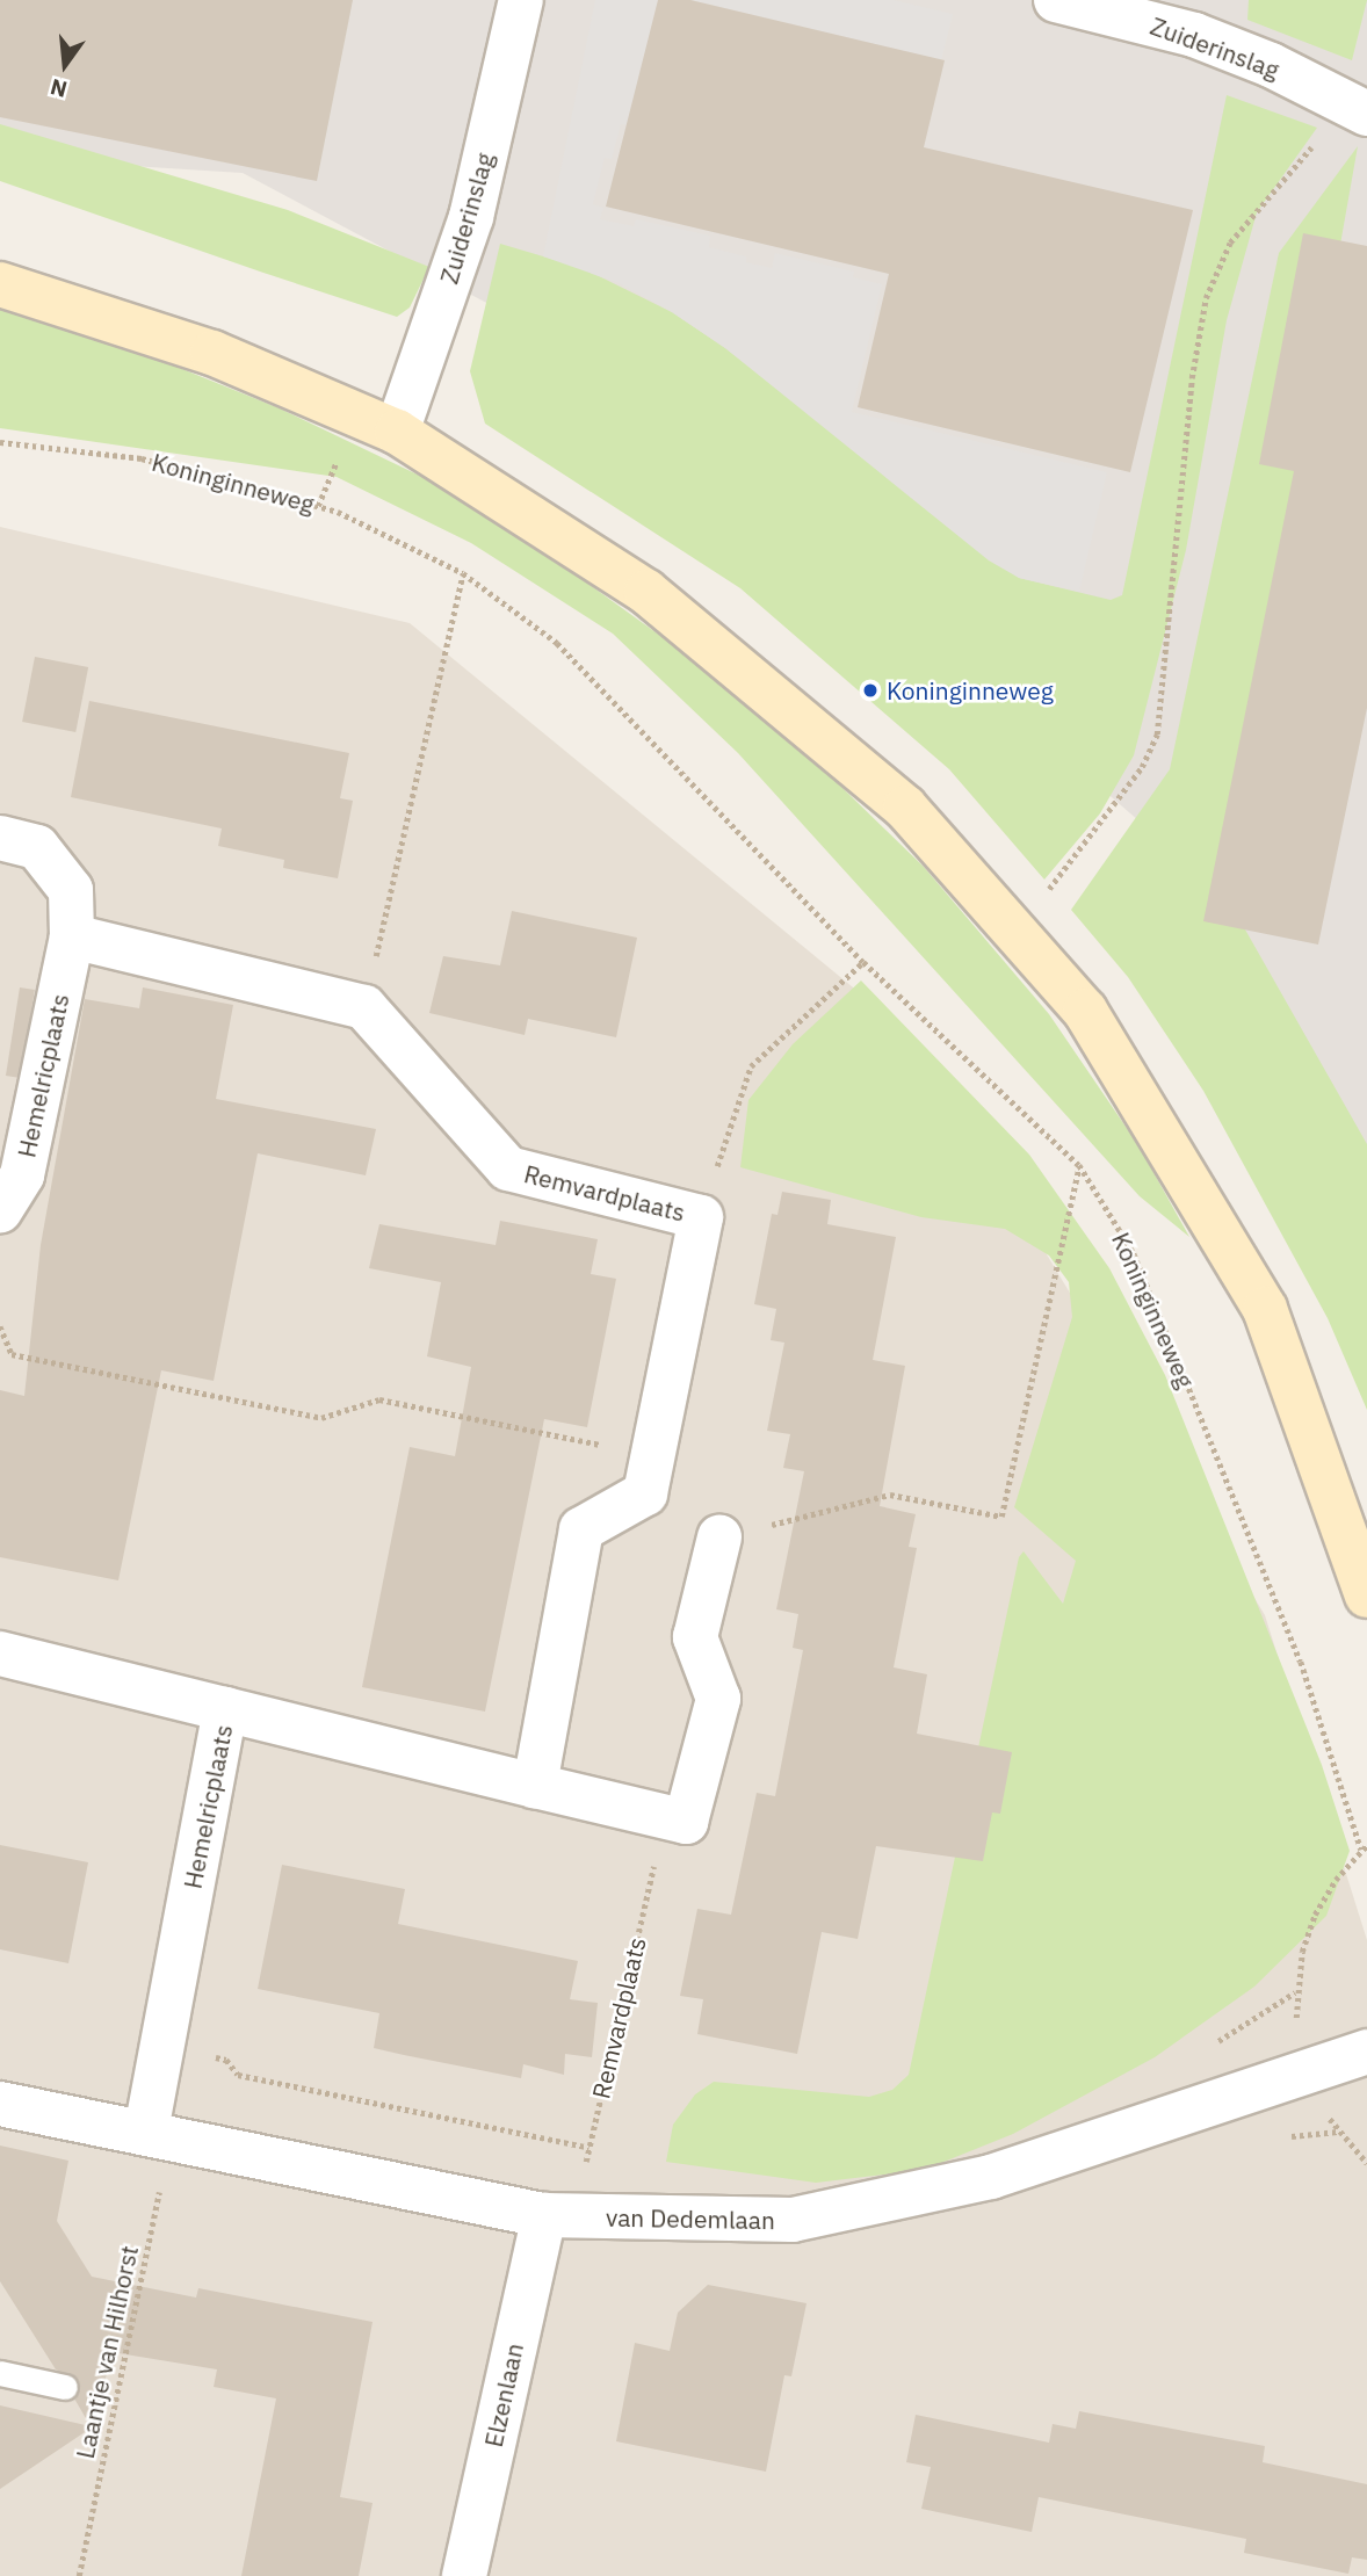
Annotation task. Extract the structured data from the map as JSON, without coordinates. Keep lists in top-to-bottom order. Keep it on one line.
{"streets":{"street":["Zuiderinslag","Hemelricplaats","Remvardplaats","van Dedemlaan","Elzenlaan"],"path":["Koninginneweg","Laantje van Hilhorst"]},"crossings":[["Hemelricplaats","van Dedemlaan"],["Hemelricplaats","Laantje van Hilhorst"],["Remvardplaats","van Dedemlaan"],["Remvardplaats","Elzenlaan"],["van Dedemlaan","Laantje van Hilhorst"],["van Dedemlaan","Elzenlaan"]],"places":["Koninginneweg"],"north":"bottom"}
